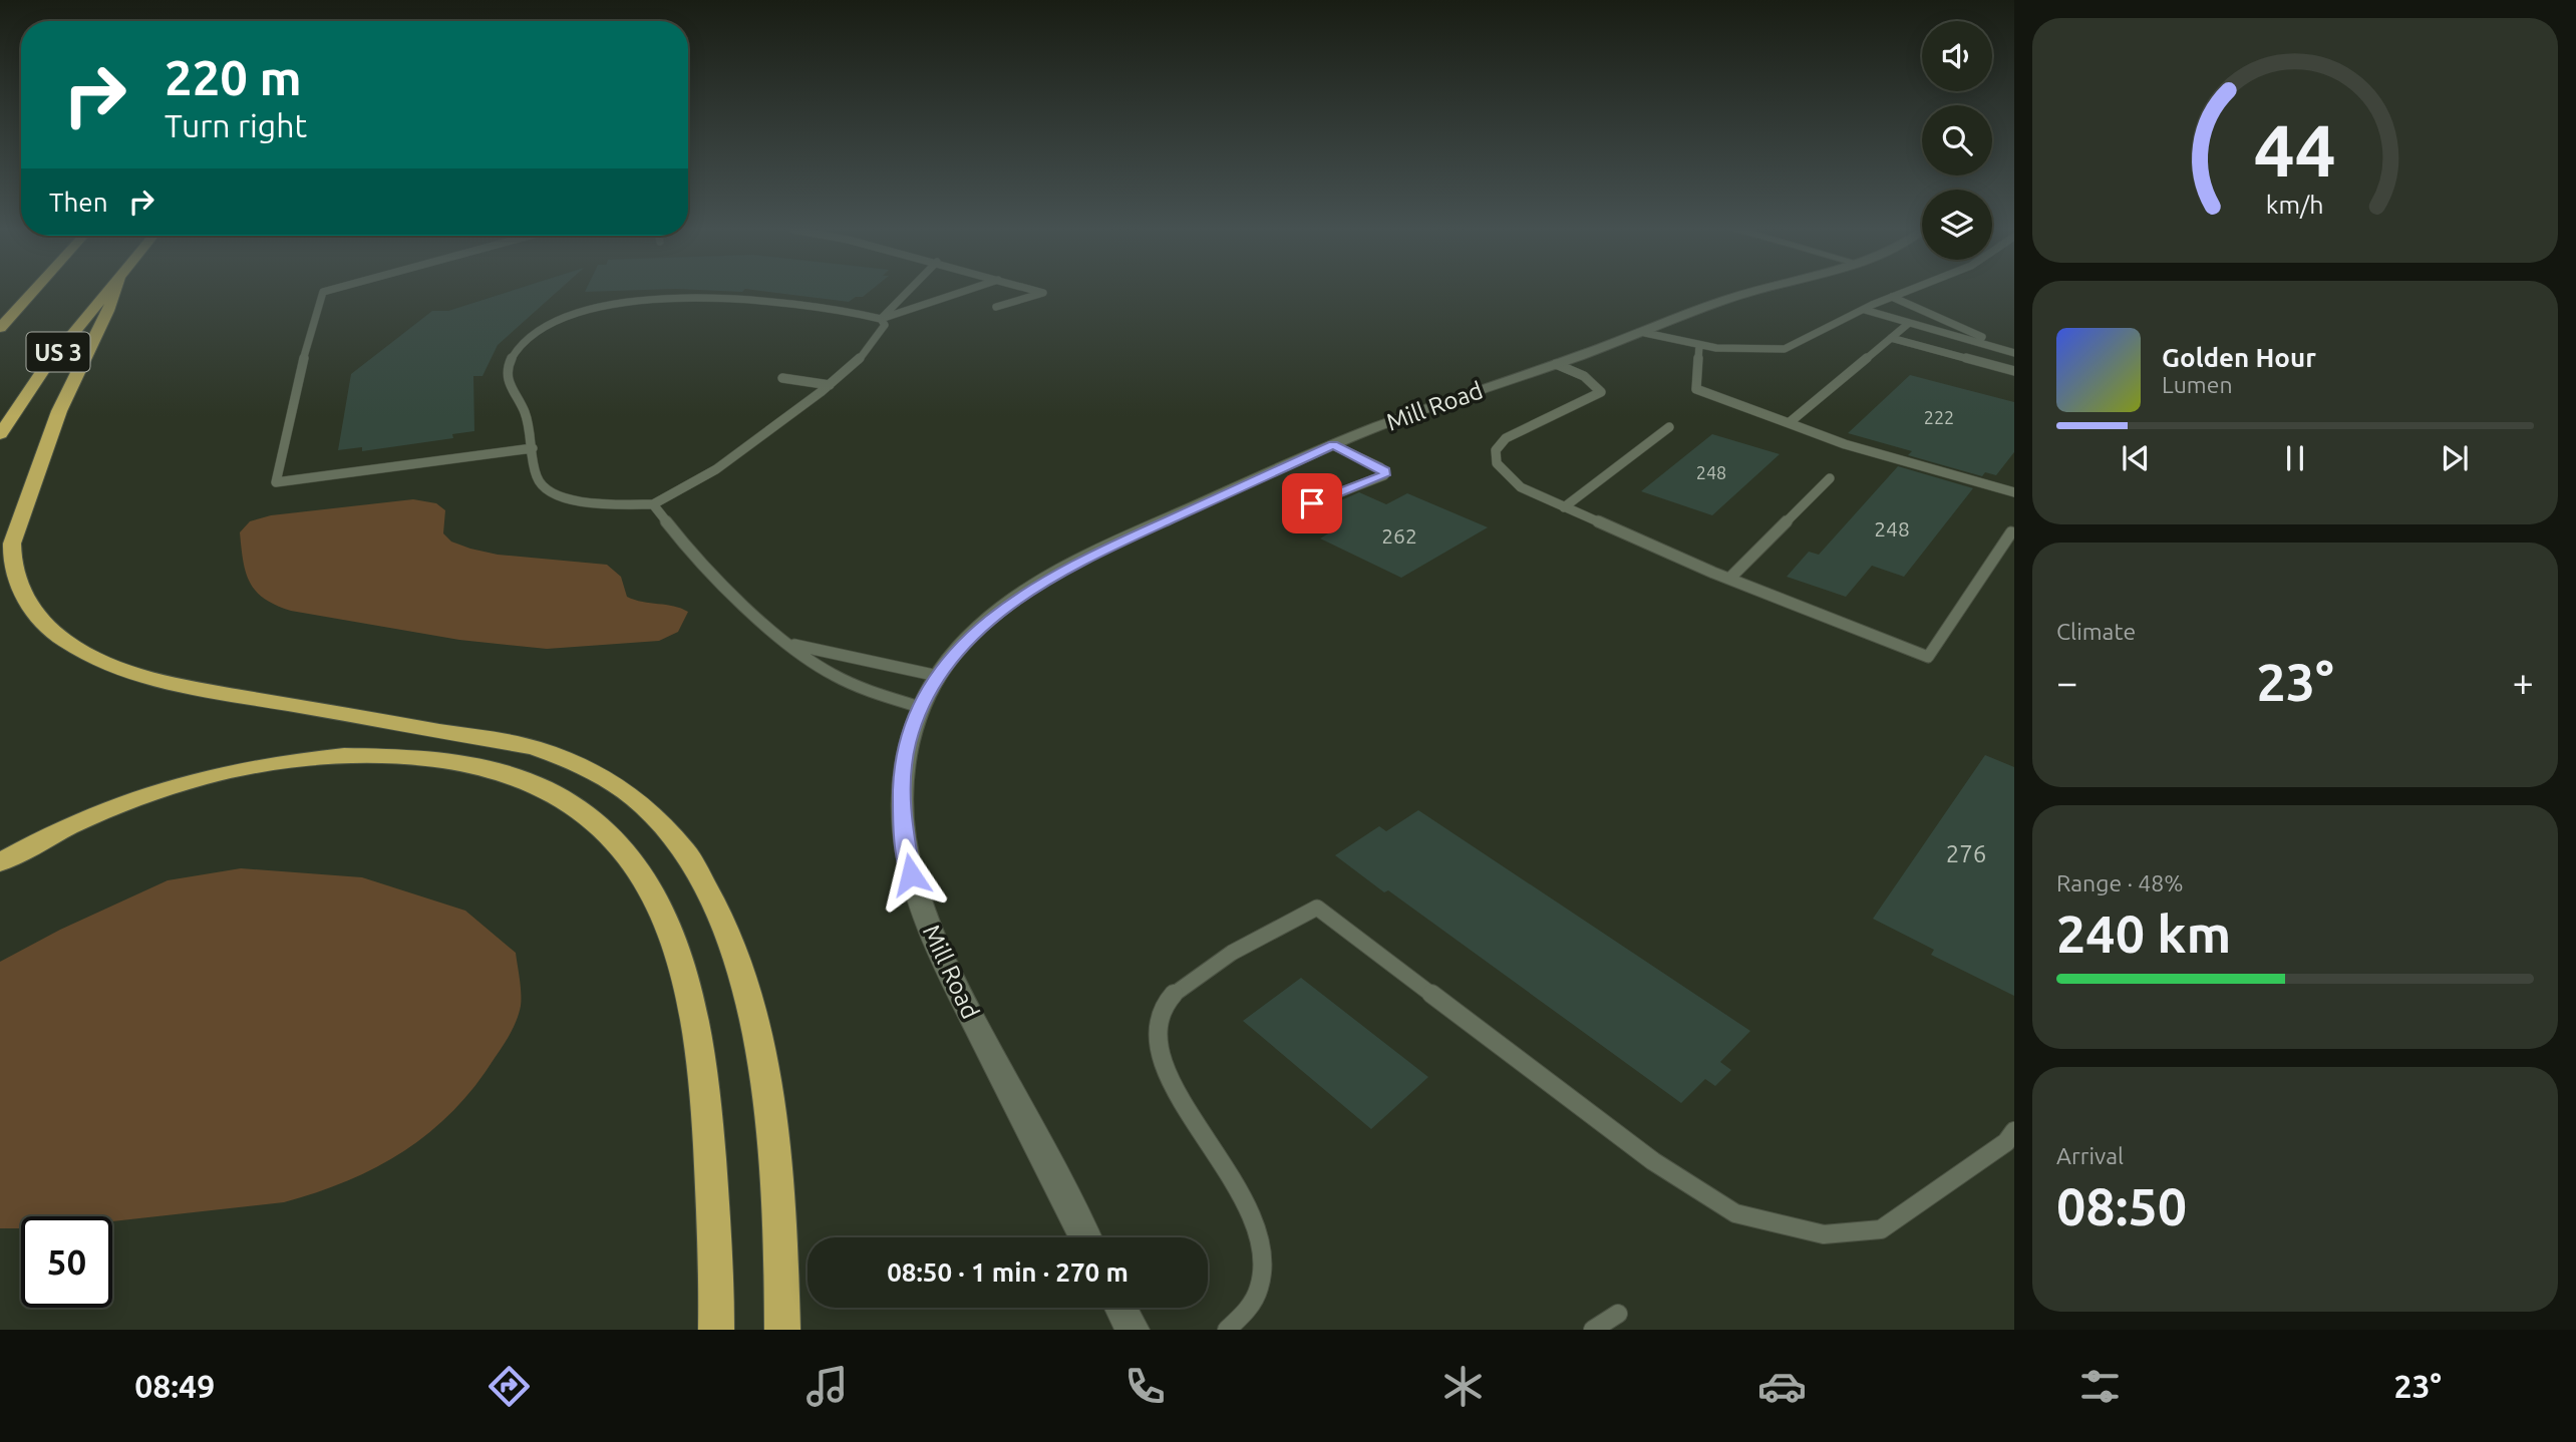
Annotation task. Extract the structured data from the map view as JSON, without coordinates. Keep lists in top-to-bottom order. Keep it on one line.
{"streets":{"highway":["US 3"],"main road":["Mill Road"]},"house_numbers":["222","248","248","262","276"],"page":{"turn":["220 m","Turn right"],"then":"Then","song":["Golden Hour","Lumen"],"tile":["Climate",["Range · 48%","240 km"],["Arrival","08:50"]],"heat":["−","23°","+"],"limit":"50","trip":"08:50 · 1 min · 270 m","tabs":["08:49","23°"],"gauge":["44","km/h"]}}
